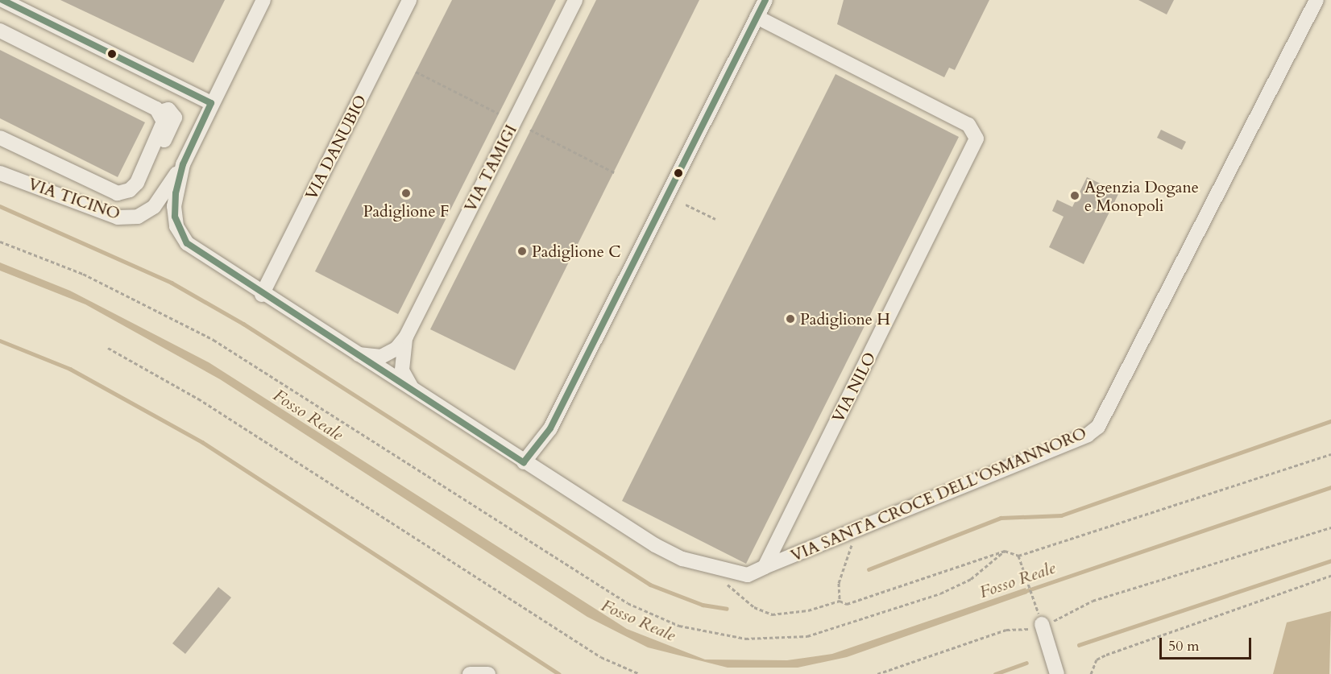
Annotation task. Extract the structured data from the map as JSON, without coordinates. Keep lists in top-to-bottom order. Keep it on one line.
{"streets":{"street":["VIA DANUBIO","VIA TAMIGI","VIA TICINO","VIA NILO","VIA SANTA CROCE DELL'OSMANNORO"]},"crossings":[["VIA NILO","VIA SANTA CROCE DELL'OSMANNORO"]],"water":["Fosso Reale"],"places":["Padiglione F","Agenzia Dogane e Monopoli","Padiglione C","Padiglione H"],"scale_bar":"50 m"}
